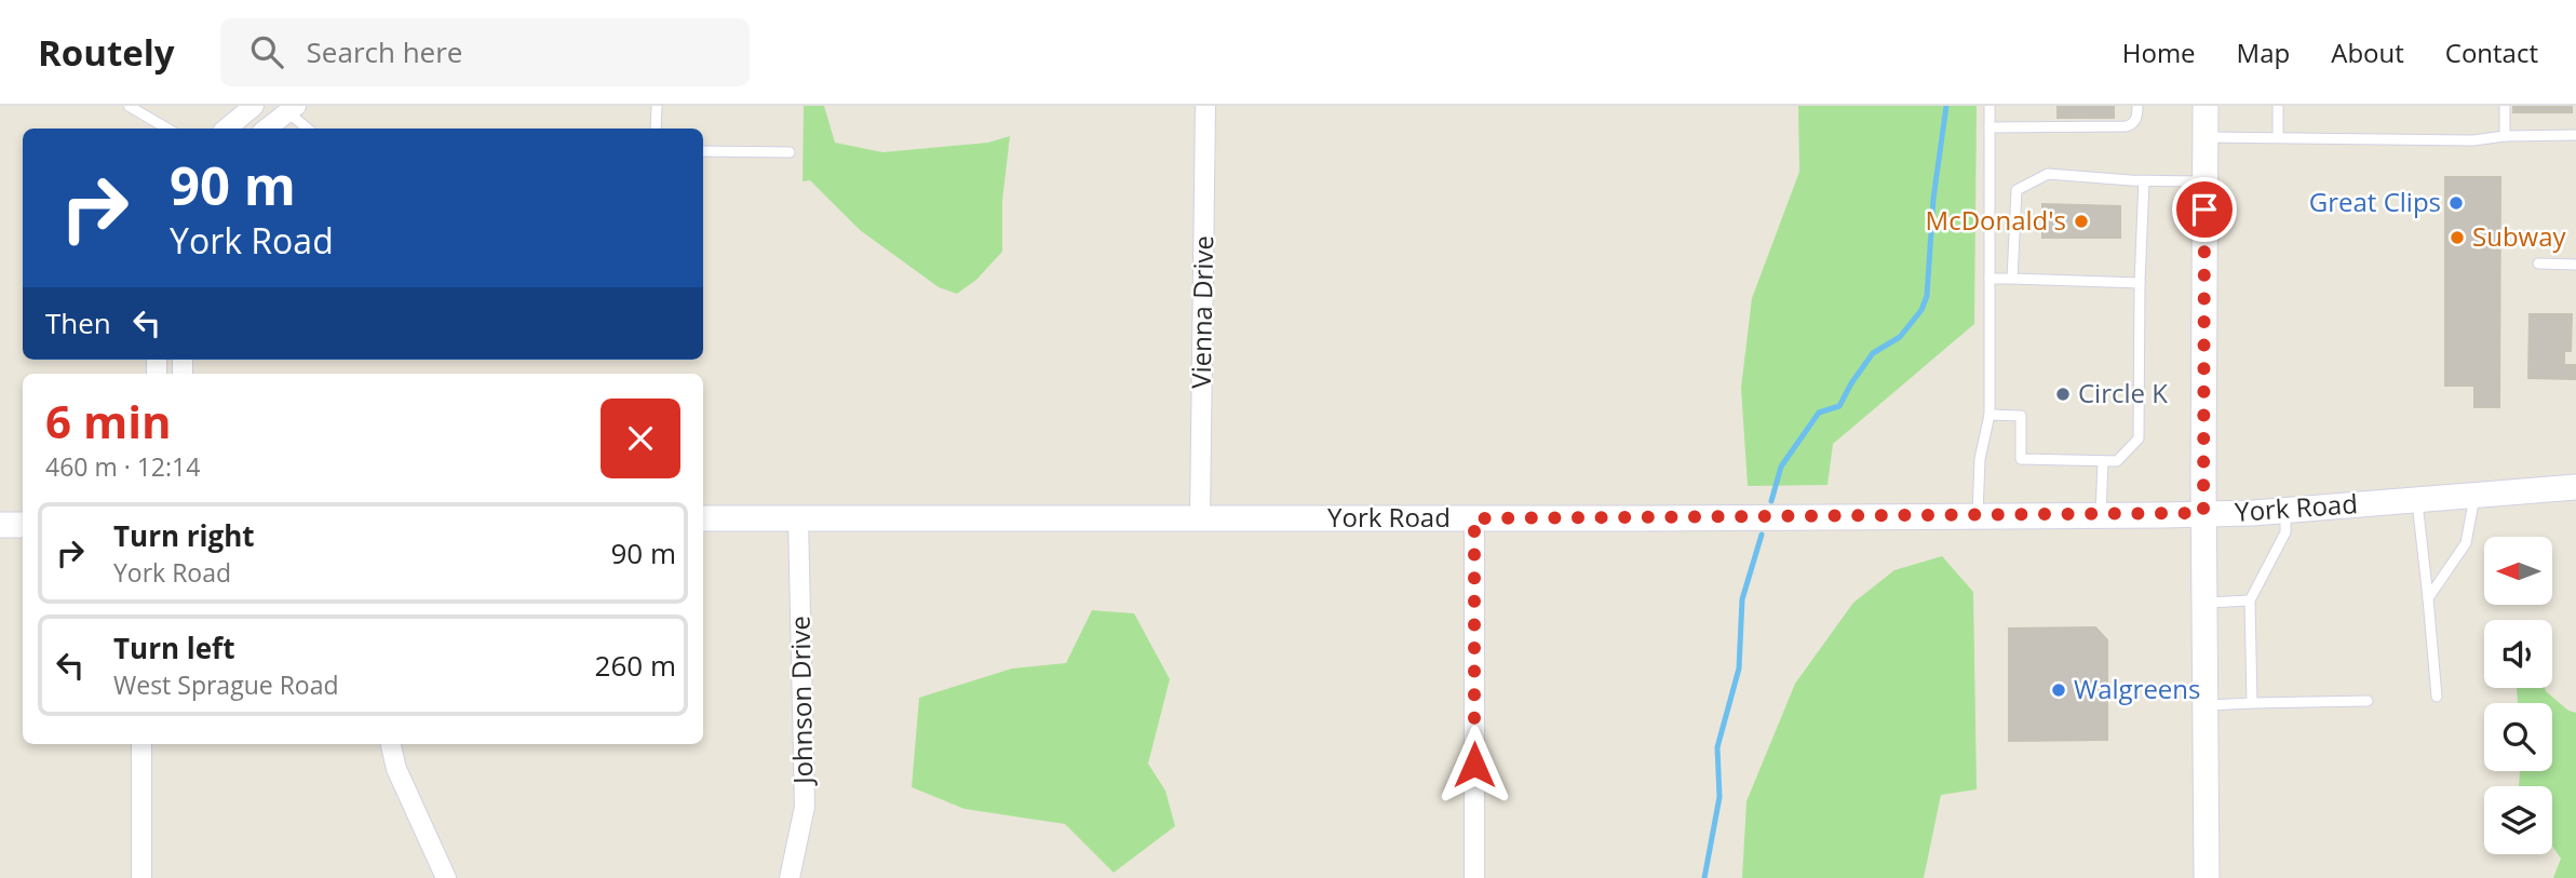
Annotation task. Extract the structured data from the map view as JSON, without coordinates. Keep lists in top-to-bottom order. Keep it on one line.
{"streets":{"street":["Vienna Drive","York Road","Johnson Drive"]},"crossings":[["Vienna Drive","York Road"],["York Road","Johnson Drive"]],"places":["Great Clips","McDonald's","Subway","Circle K","Walgreens"],"north":"left","page":{"header":"Routely","search":"Search here","nav":["Home","Map","About","Contact"],"turn":["90 m","York Road"],"then":"Then","heading":["6 min","460 m · 12:14"],"list":[{"name":"Turn right","note":"York Road","value":"90 m"},{"name":"Turn left","note":"West Sprague Road","value":"260 m"}]}}
